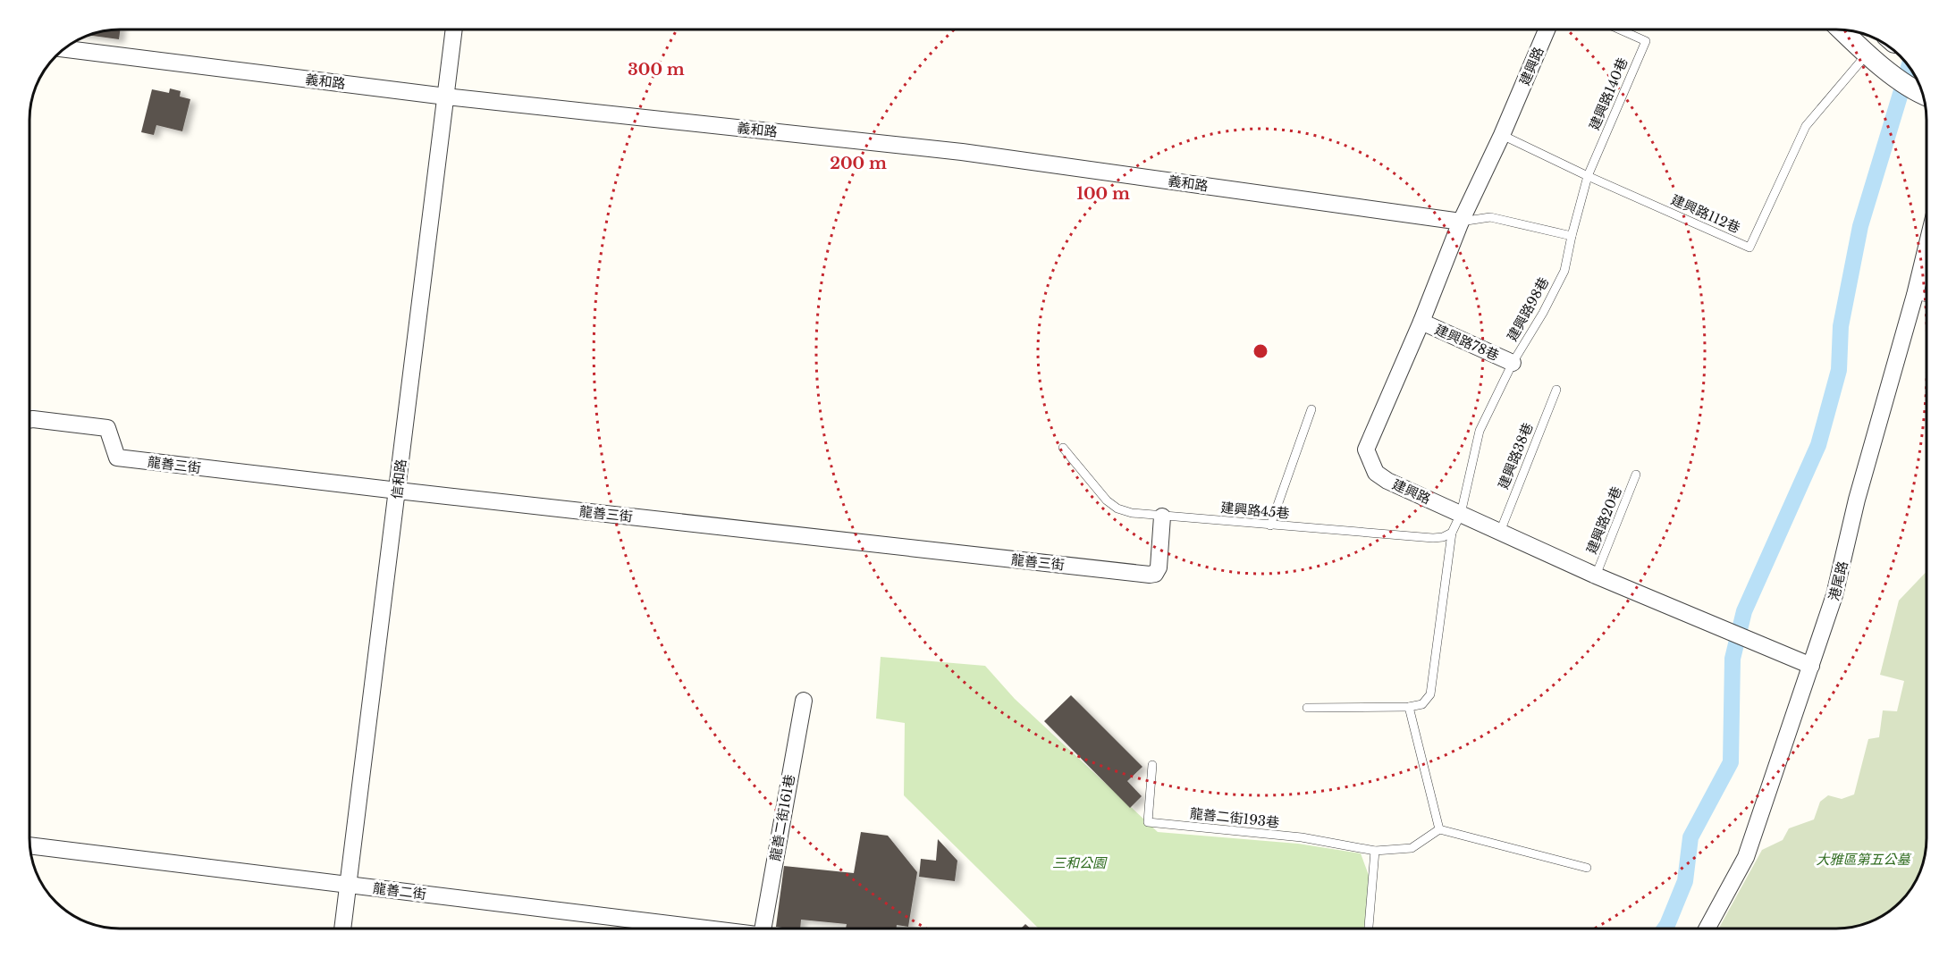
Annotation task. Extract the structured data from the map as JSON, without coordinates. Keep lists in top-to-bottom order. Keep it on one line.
{"streets":{"street":["建興路","義和路","建興路78巷","龍善三街","信和路","港尾路","龍善二街161巷","龍善二街"],"lane":["建興路140巷","建興路112巷","建興路98巷","建興路38巷","建興路45巷","建興路20巷","龍善二街193巷"]},"crossings":[["建興路","義和路"],["建興路","建興路112巷"],["建興路","建興路98巷"],["建興路","建興路78巷"],["建興路","建興路38巷"],["建興路","建興路20巷"],["建興路","港尾路"],["義和路","信和路"],["建興路140巷","建興路112巷"],["建興路140巷","建興路98巷"],["建興路112巷","建興路98巷"],["建興路98巷","建興路78巷"],["龍善三街","信和路"],["龍善三街","建興路45巷"],["信和路","龍善二街"]],"parks":["大雅區第五公墓","三和公園"],"rings":["300 m","200 m","100 m"]}
